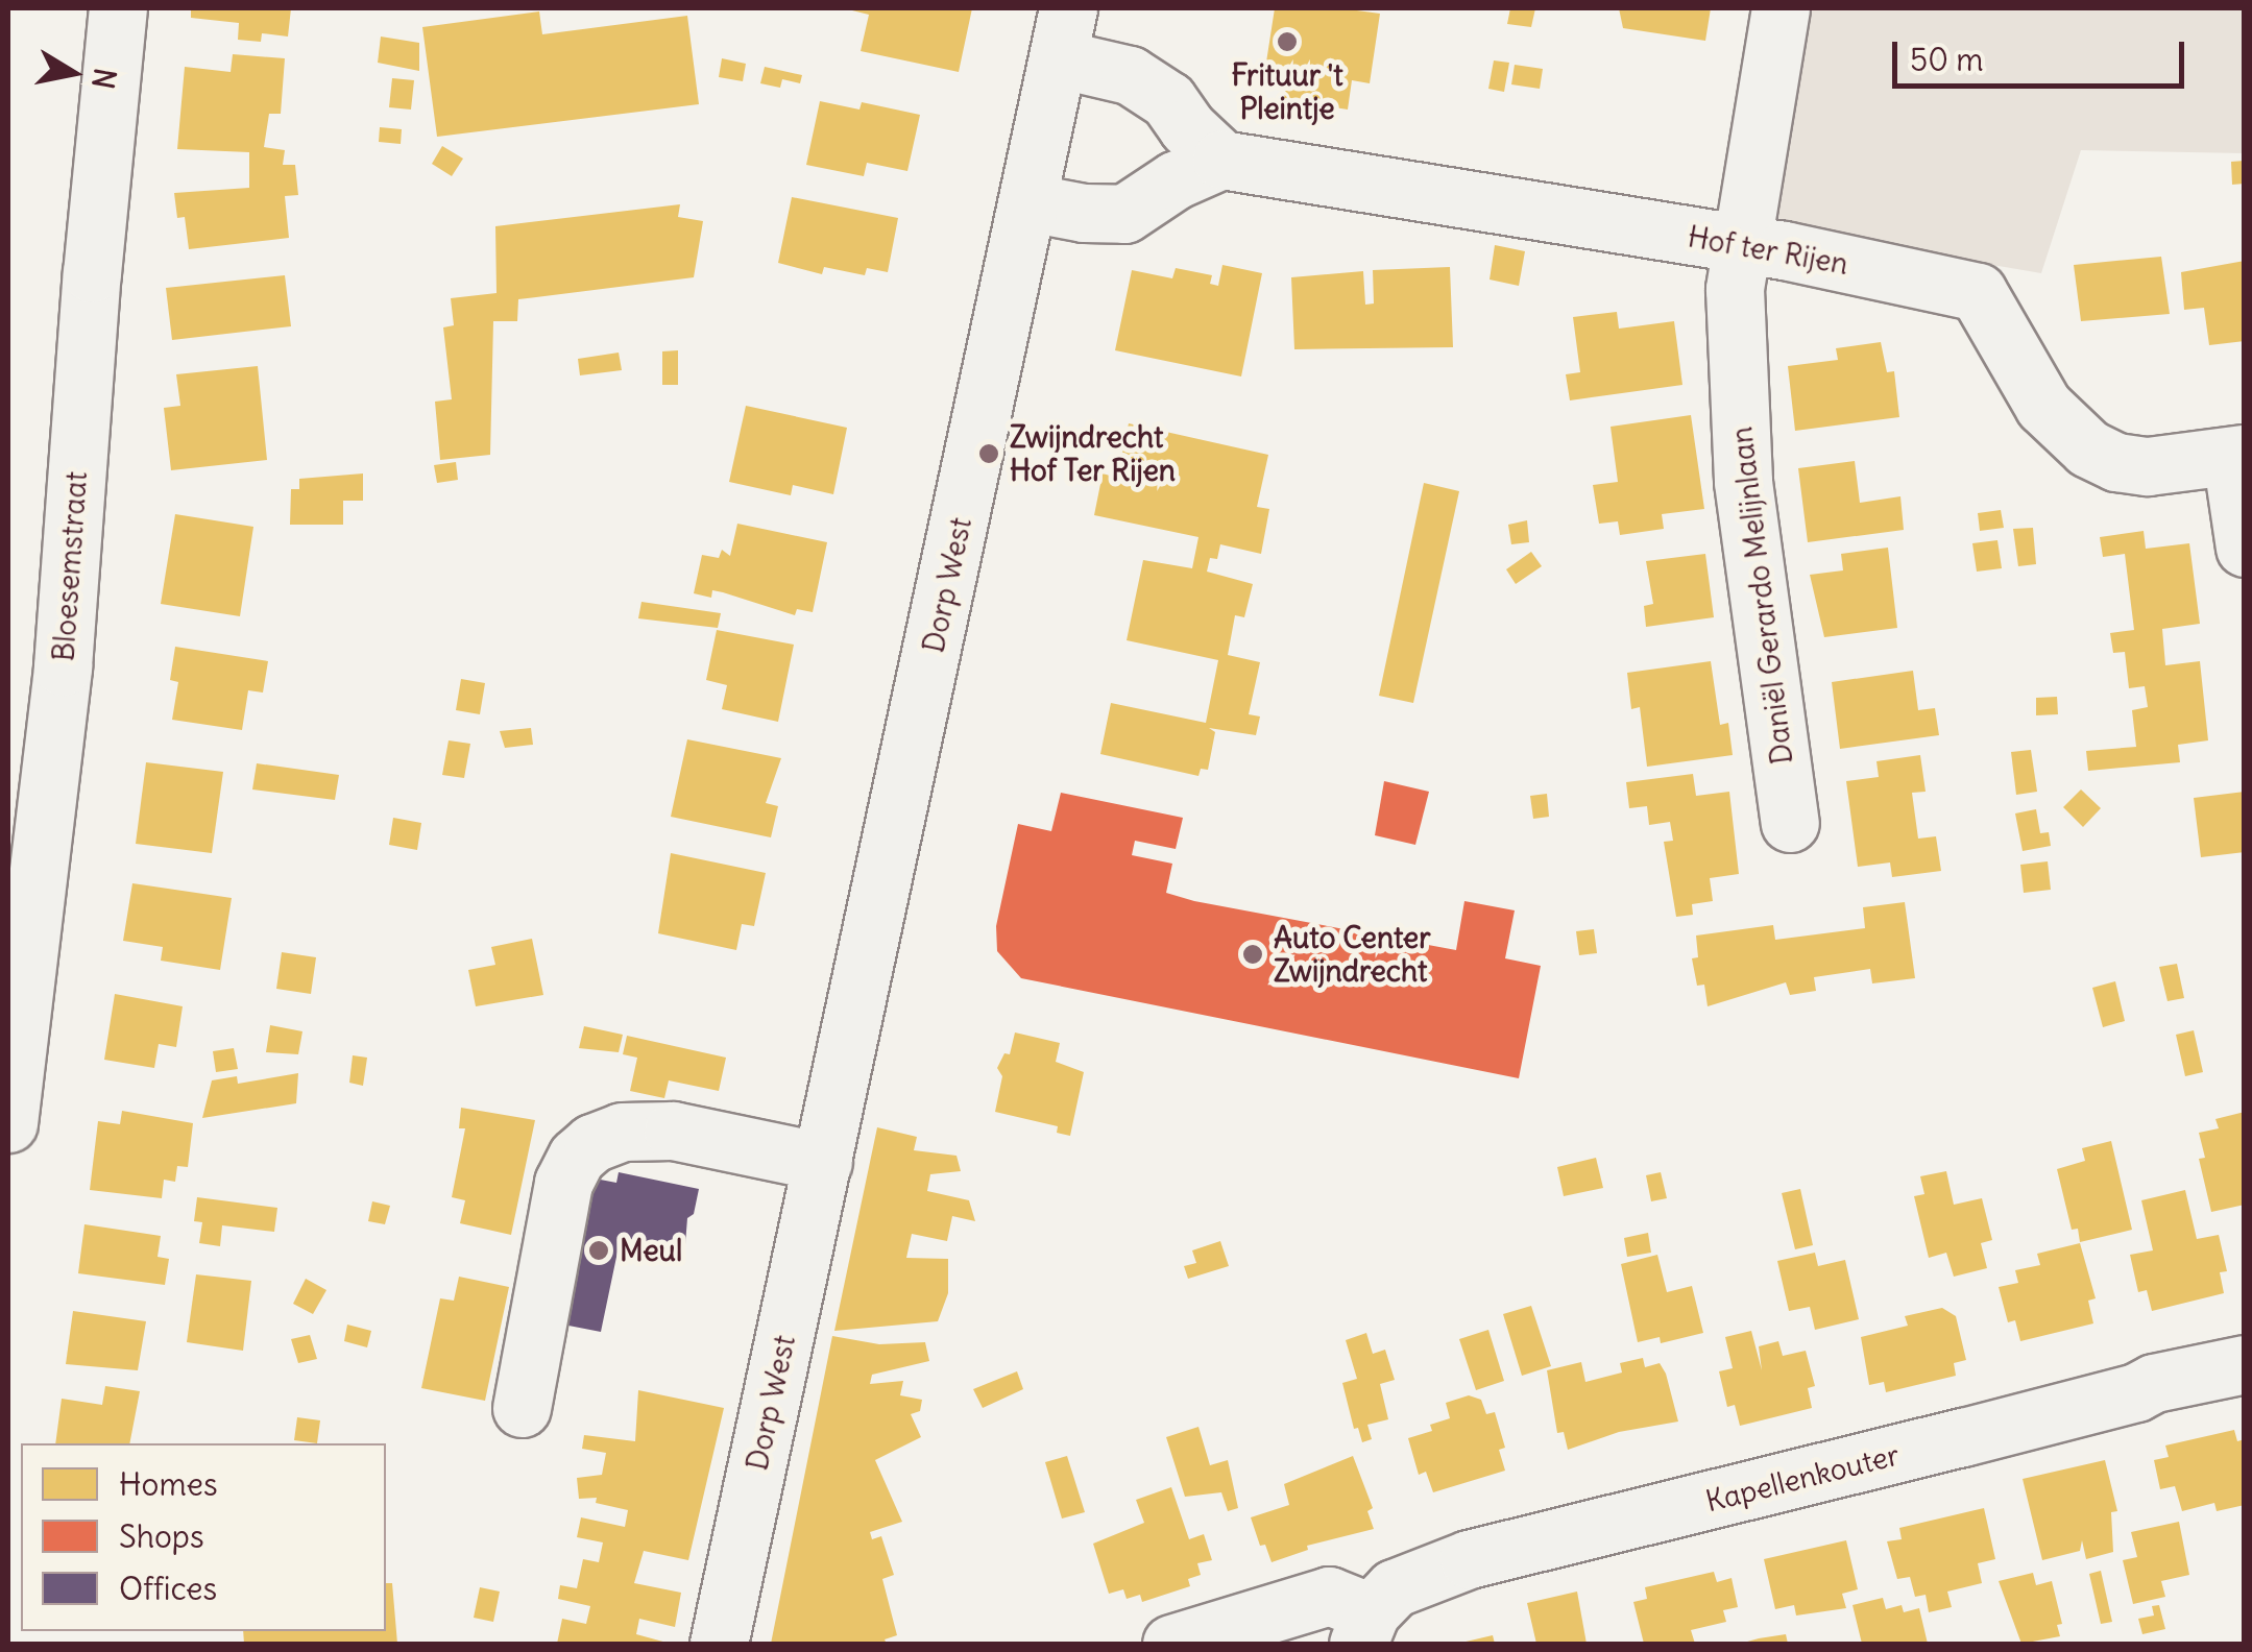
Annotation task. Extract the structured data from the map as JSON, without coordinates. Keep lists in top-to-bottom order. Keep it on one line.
{"streets":{"street":["Hof ter Rijen","Bloesemstraat","Dorp West","Daniël Gerardo Melijnlaan","Kapellenkouter"]},"crossings":[["Hof ter Rijen","Daniël Gerardo Melijnlaan"]],"places":["Frituur 't Pleintje","Zwijndrecht Hof Ter Rijen","Auto Center Zwijndrecht","Meul"],"legend":["Homes","Shops","Offices"],"scale_bar":"50 m","north":"right"}
